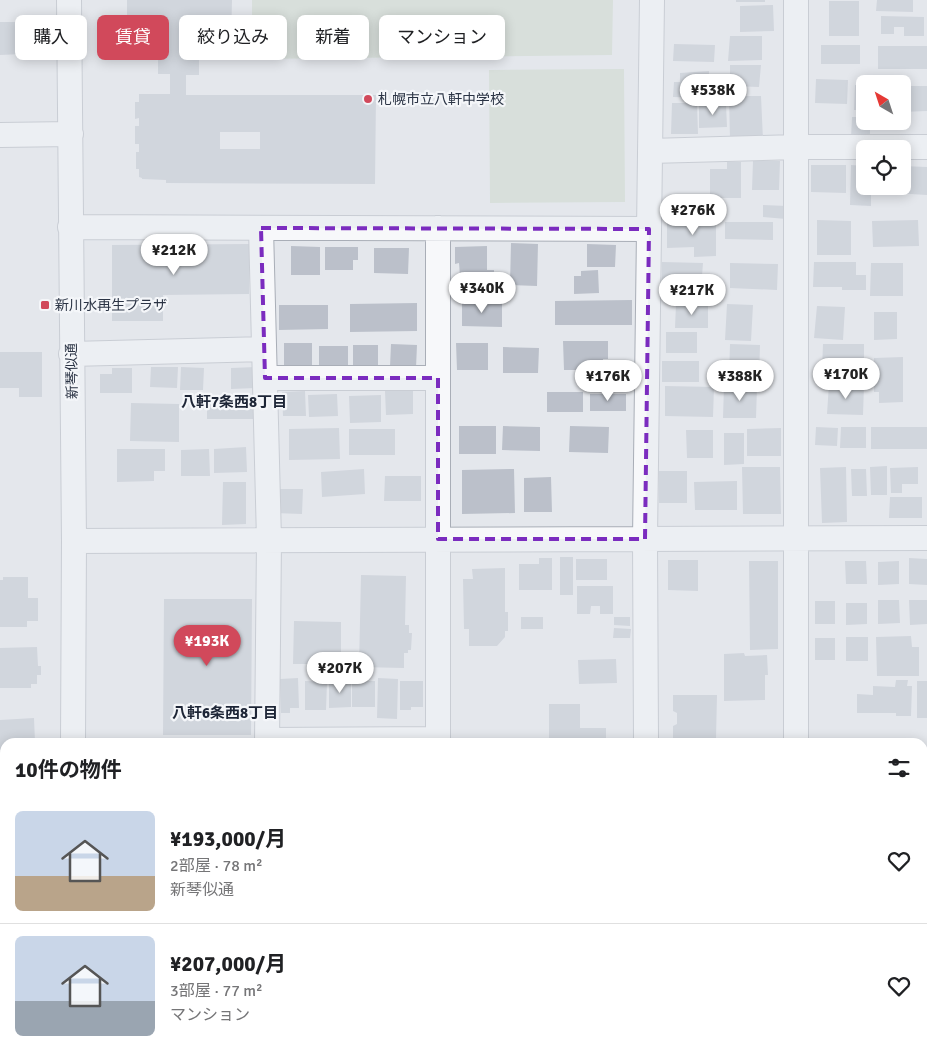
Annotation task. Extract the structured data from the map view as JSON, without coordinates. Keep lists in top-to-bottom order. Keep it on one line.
{"streets":{"street":["新琴似通"]},"districts":["八軒7条西8丁目","八軒6条西8丁目"],"places":{"other":["札幌市立八軒中学校"],"transit":["新川水再生プラザ"]},"north":"top left","page":{"chip":["購入","賃貸","絞り込み","新着","マンション"],"price":["¥538K","¥276K","¥212K","¥340K","¥217K","¥170K","¥176K","¥388K","¥193K","¥207K"],"heading":"10件の物件","list":[{"name":"¥193,000/月","note":"2部屋 · 78 m² · 新琴似通"},{"name":"¥207,000/月","note":"3部屋 · 77 m² · マンション"}]}}
